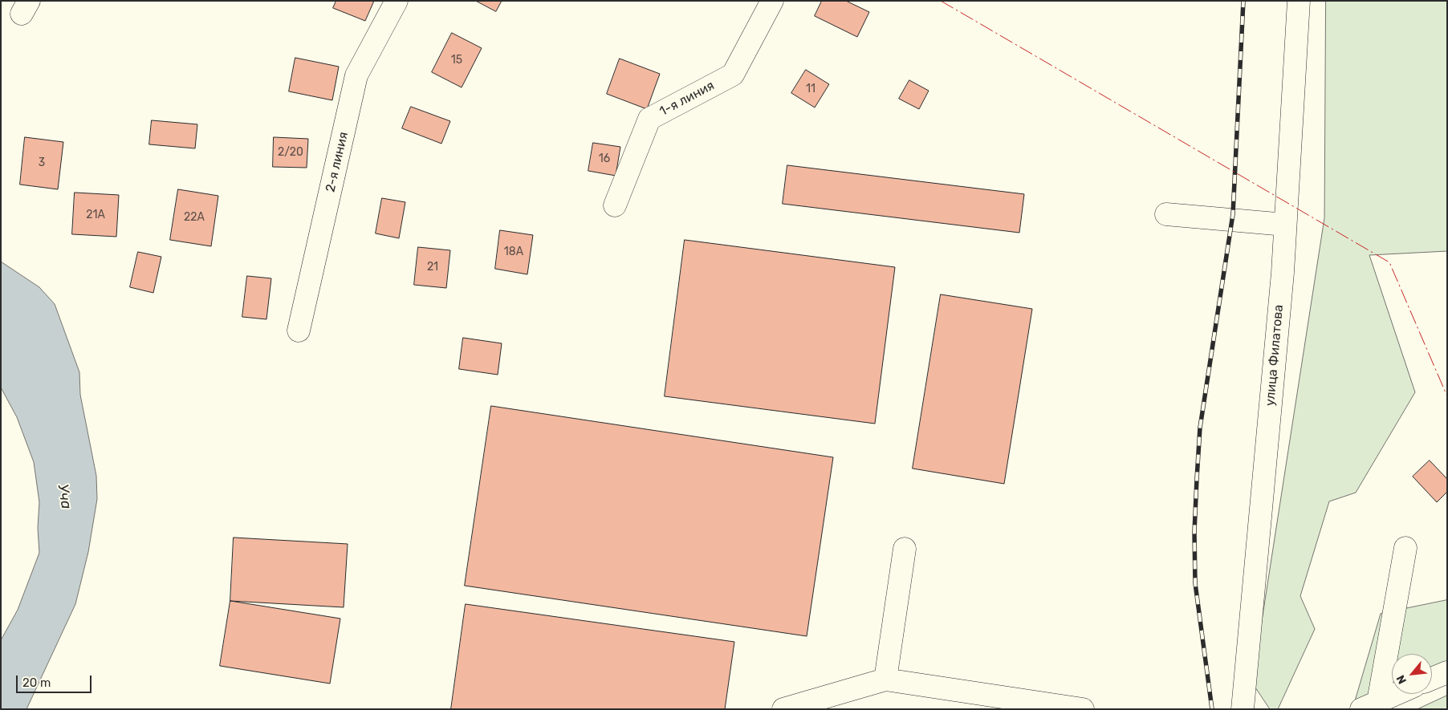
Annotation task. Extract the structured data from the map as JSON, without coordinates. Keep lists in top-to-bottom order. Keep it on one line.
{"streets":{"street":["1-я линия","2-я линия","улица Филатова"]},"water":["Уча"],"house_numbers":["15","11","2/20","16","3","21А","22А","18А","21"],"scale_bar":"20 m","north":"bottom left"}
